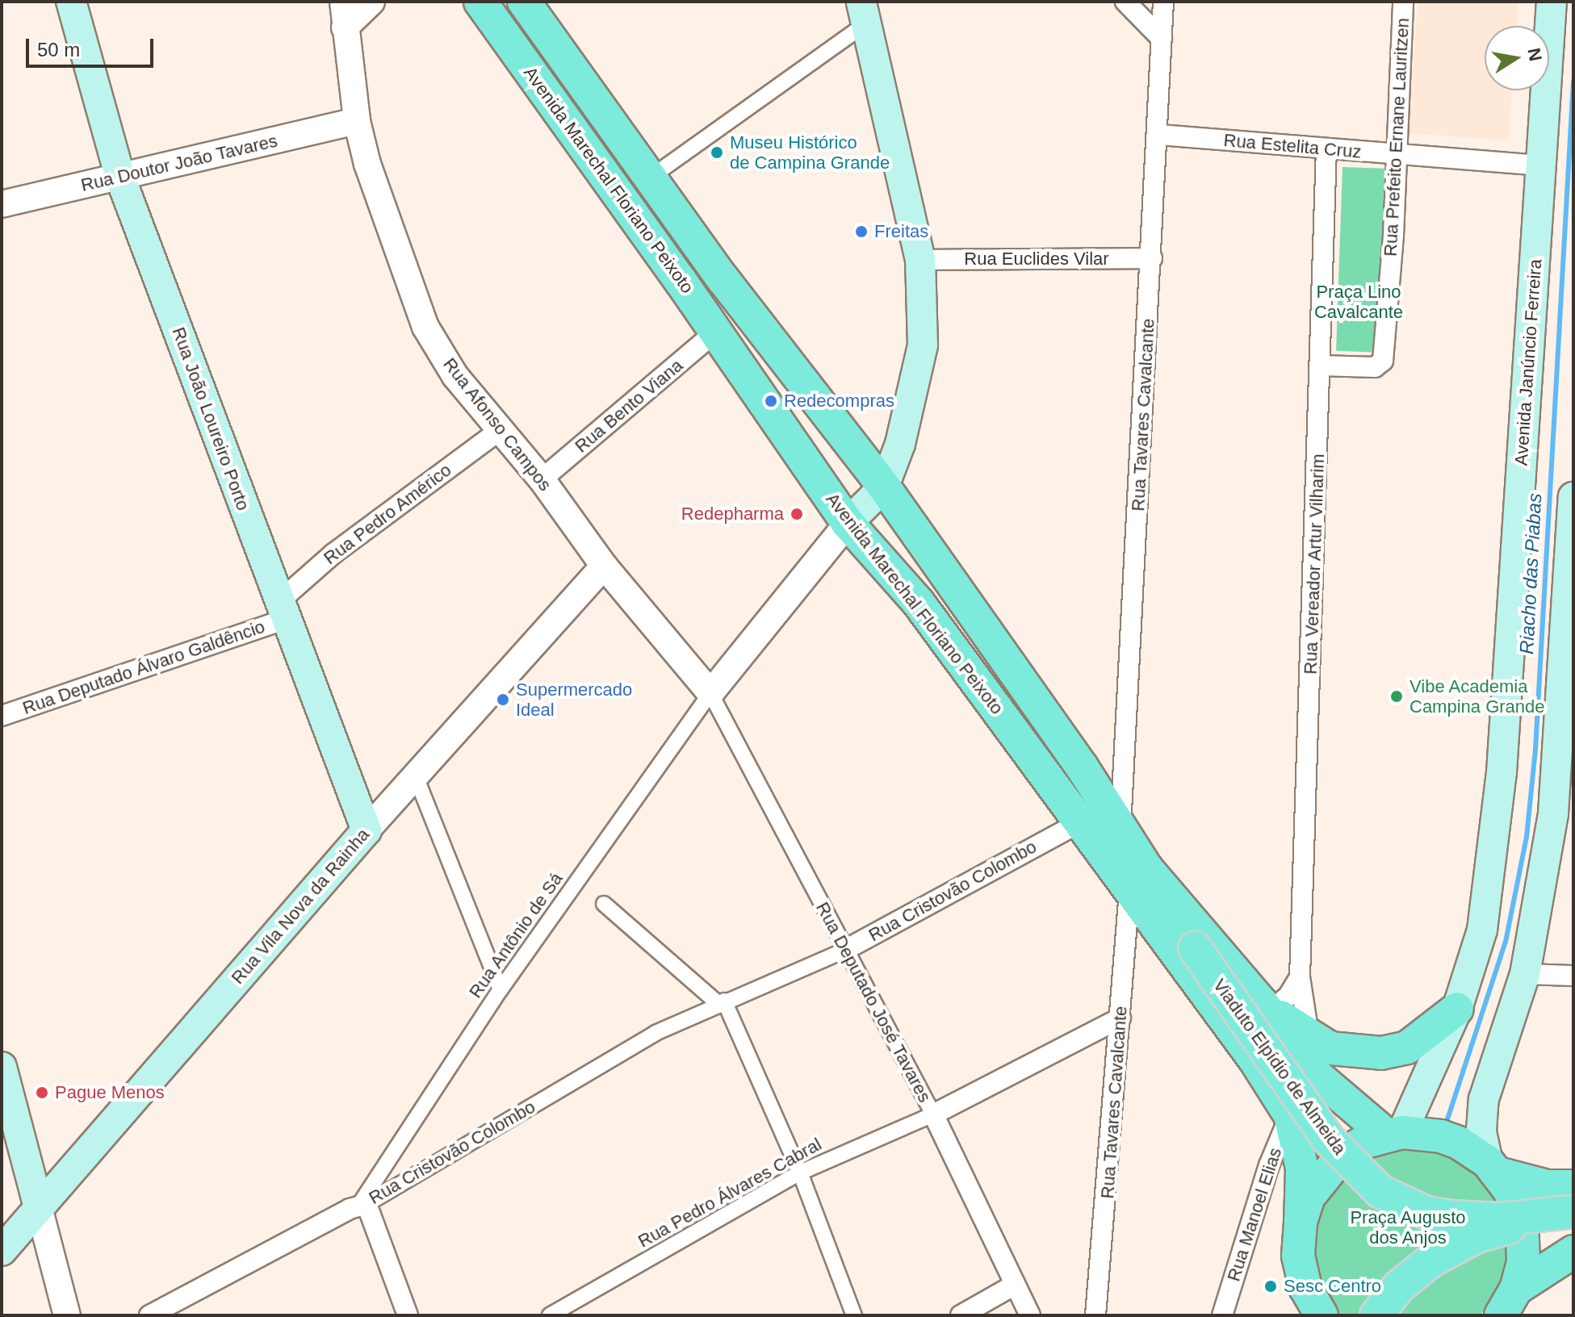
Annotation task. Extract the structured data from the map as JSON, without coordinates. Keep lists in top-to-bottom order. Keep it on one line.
{"streets":{"main road":["Avenida Marechal Floriano Peixoto","Avenida Janúncio Ferreira","Rua João Loureiro Porto","Rua Vila Nova da Rainha","Viaduto Elpídio de Almeida"],"street":["Rua Prefeito Ernane Lauritzen","Rua Estelita Cruz","Rua Doutor João Tavares","Rua Euclides Vilar","Rua Bento Viana","Rua Tavares Cavalcante","Rua Afonso Campos","Rua Pedro Américo","Rua Vereador Artur Vilharim","Rua Deputado Álvaro Galdêncio","Rua Cristovão Colombo","Rua Antônio de Sá","Rua Deputado José Tavares","Rua Pedro Álvares Cabral","Rua Manoel Elias"]},"crossings":[["Rua Prefeito Ernane Lauritzen","Rua Estelita Cruz"],["Rua Prefeito Ernane Lauritzen","Rua Vereador Artur Vilharim"],["Rua Estelita Cruz","Avenida Janúncio Ferreira"],["Rua Estelita Cruz","Rua Tavares Cavalcante"],["Rua Estelita Cruz","Rua Vereador Artur Vilharim"],["Rua Doutor João Tavares","Rua João Loureiro Porto"],["Rua Doutor João Tavares","Rua Afonso Campos"],["Avenida Marechal Floriano Peixoto","Avenida Janúncio Ferreira"],["Avenida Marechal Floriano Peixoto","Rua Bento Viana"],["Avenida Marechal Floriano Peixoto","Rua Tavares Cavalcante"],["Avenida Marechal Floriano Peixoto","Rua Cristovão Colombo"],["Avenida Marechal Floriano Peixoto","Viaduto Elpídio de Almeida"],["Avenida Marechal Floriano Peixoto","Rua Manoel Elias"],["Rua Euclides Vilar","Rua Tavares Cavalcante"],["Rua Bento Viana","Rua Afonso Campos"],["Rua Tavares Cavalcante","Viaduto Elpídio de Almeida"],["Rua João Loureiro Porto","Rua Pedro Américo"],["Rua João Loureiro Porto","Rua Deputado Álvaro Galdêncio"],["Rua João Loureiro Porto","Rua Vila Nova da Rainha"],["Rua Afonso Campos","Rua Pedro Américo"],["Rua Afonso Campos","Rua Vila Nova da Rainha"],["Rua Afonso Campos","Rua Antônio de Sá"],["Rua Afonso Campos","Rua Deputado José Tavares"],["Rua Pedro Américo","Rua Deputado Álvaro Galdêncio"],["Rua Cristovão Colombo","Rua Antônio de Sá"],["Rua Cristovão Colombo","Rua Deputado José Tavares"],["Rua Antônio de Sá","Rua Deputado José Tavares"],["Rua Deputado José Tavares","Rua Pedro Álvares Cabral"]],"water":["Riacho das Piabas"],"parks":["Praça Lino Cavalcante","Praça Augusto dos Anjos"],"places":["Museu Histórico de Campina Grande","Freitas","Redecompras","Redepharma","Vibe Academia Campina Grande","Supermercado Ideal","Pague Menos","Sesc Centro"],"scale_bar":"50 m","north":"right"}
